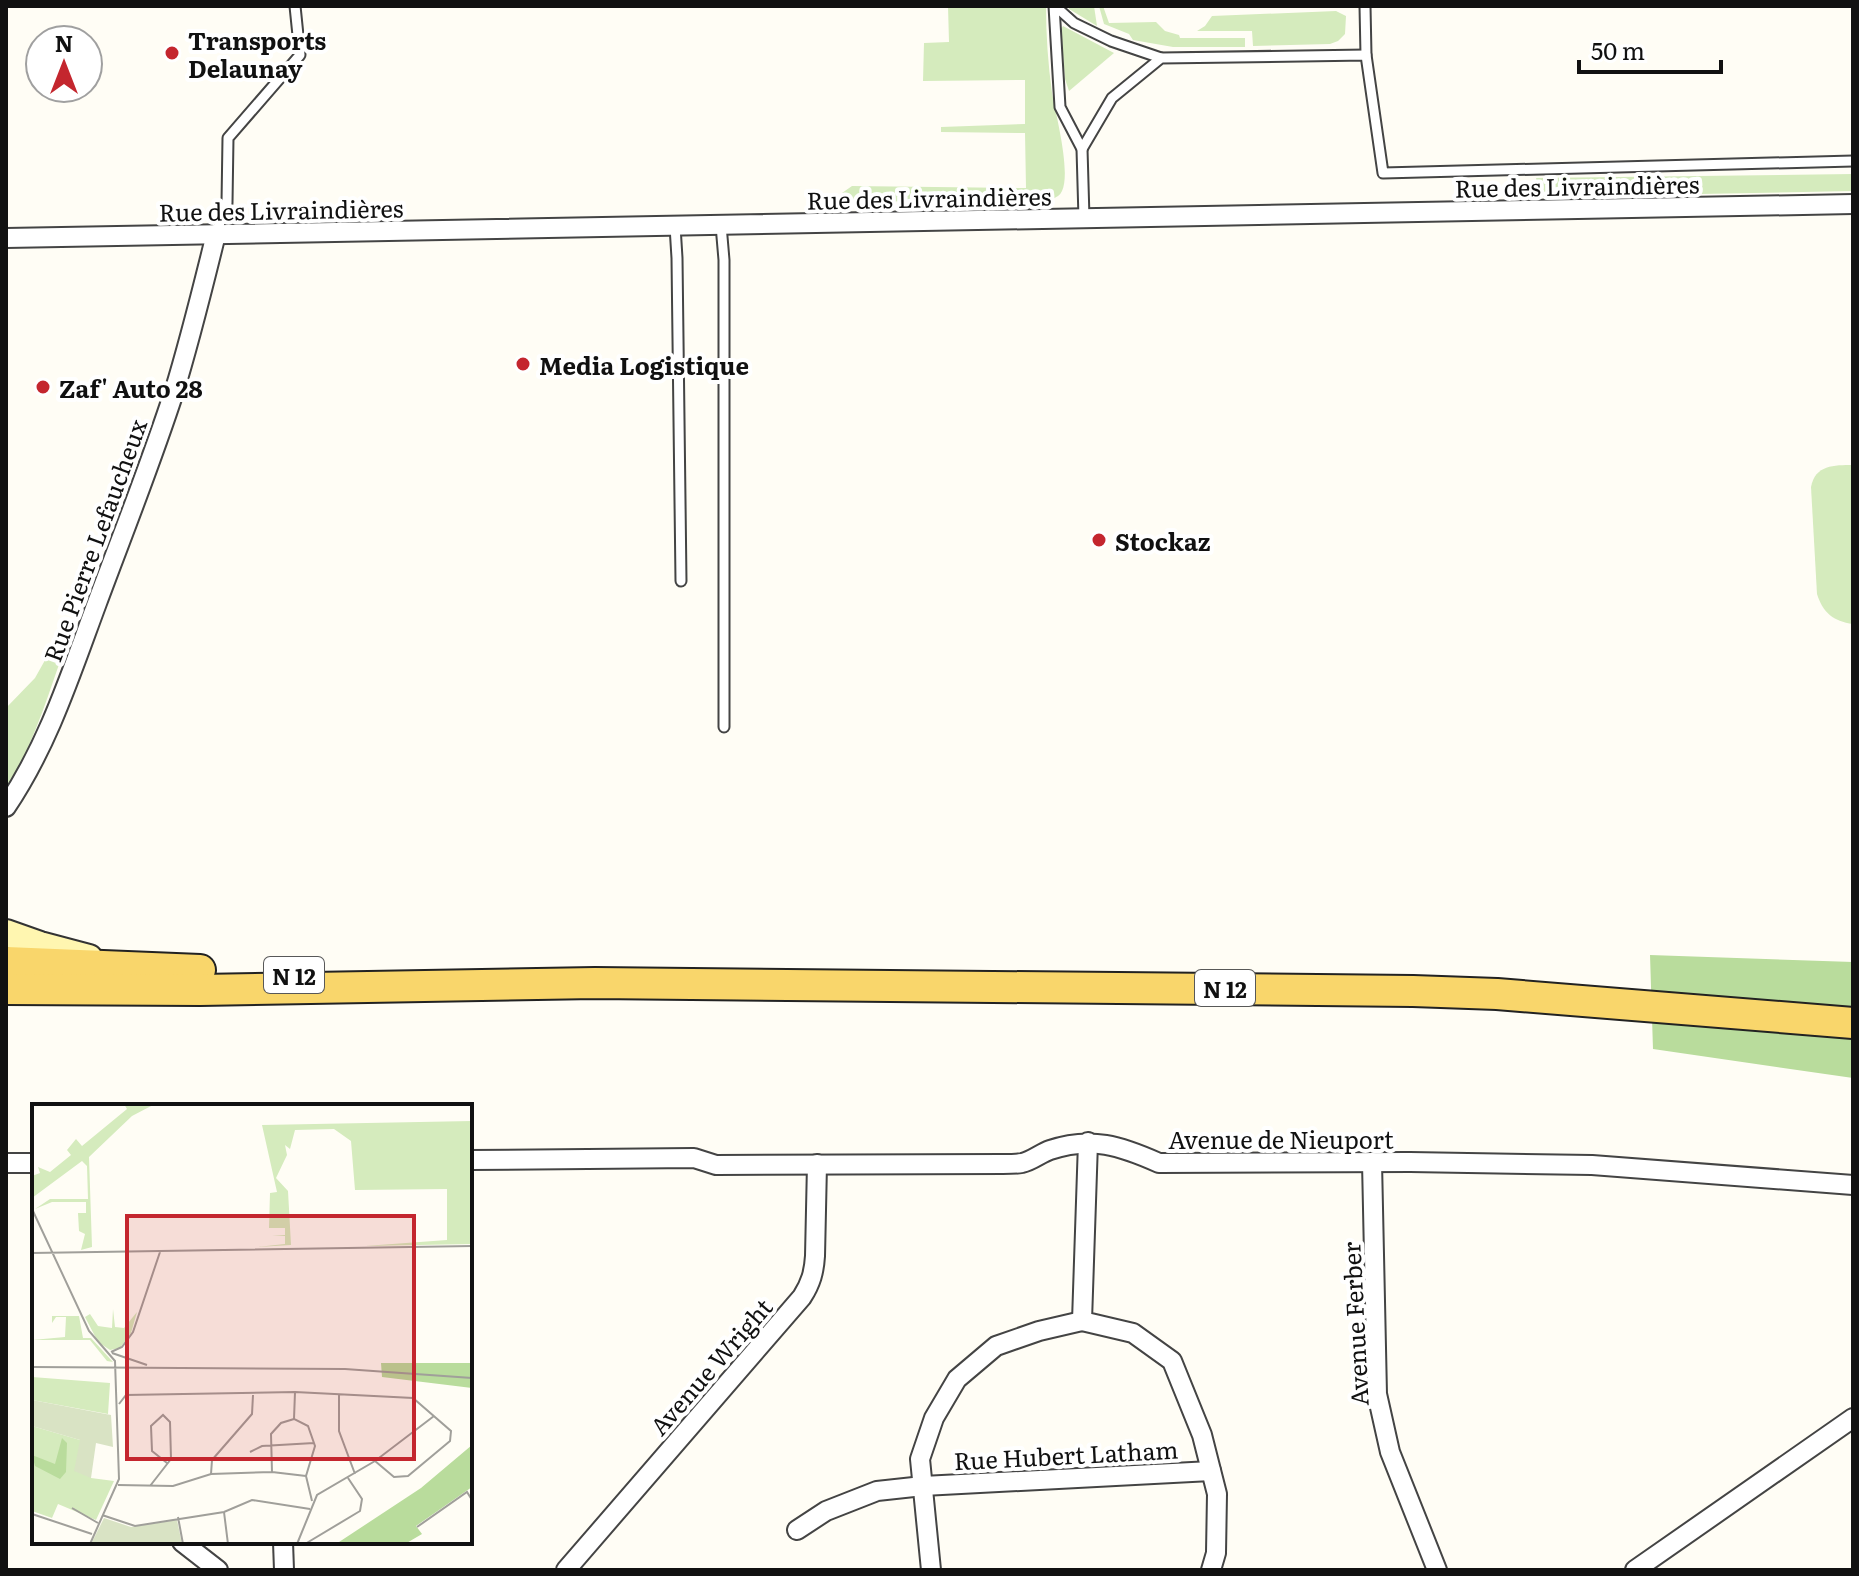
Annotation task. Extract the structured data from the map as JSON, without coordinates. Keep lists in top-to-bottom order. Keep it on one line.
{"streets":{"main road":["N 12"],"street":["Rue des Livraindières","Rue Pierre Lefaucheux","Avenue de Nieuport","Avenue Ferber","Avenue Wright","Rue Hubert Latham"]},"crossings":[["Rue des Livraindières","Rue Pierre Lefaucheux"],["Avenue de Nieuport","Avenue Ferber"],["Avenue de Nieuport","Avenue Wright"]],"places":["Transports Delaunay","Media Logistique","Zaf' Auto 28","Stockaz"],"scale_bar":"50 m","north":"top"}
